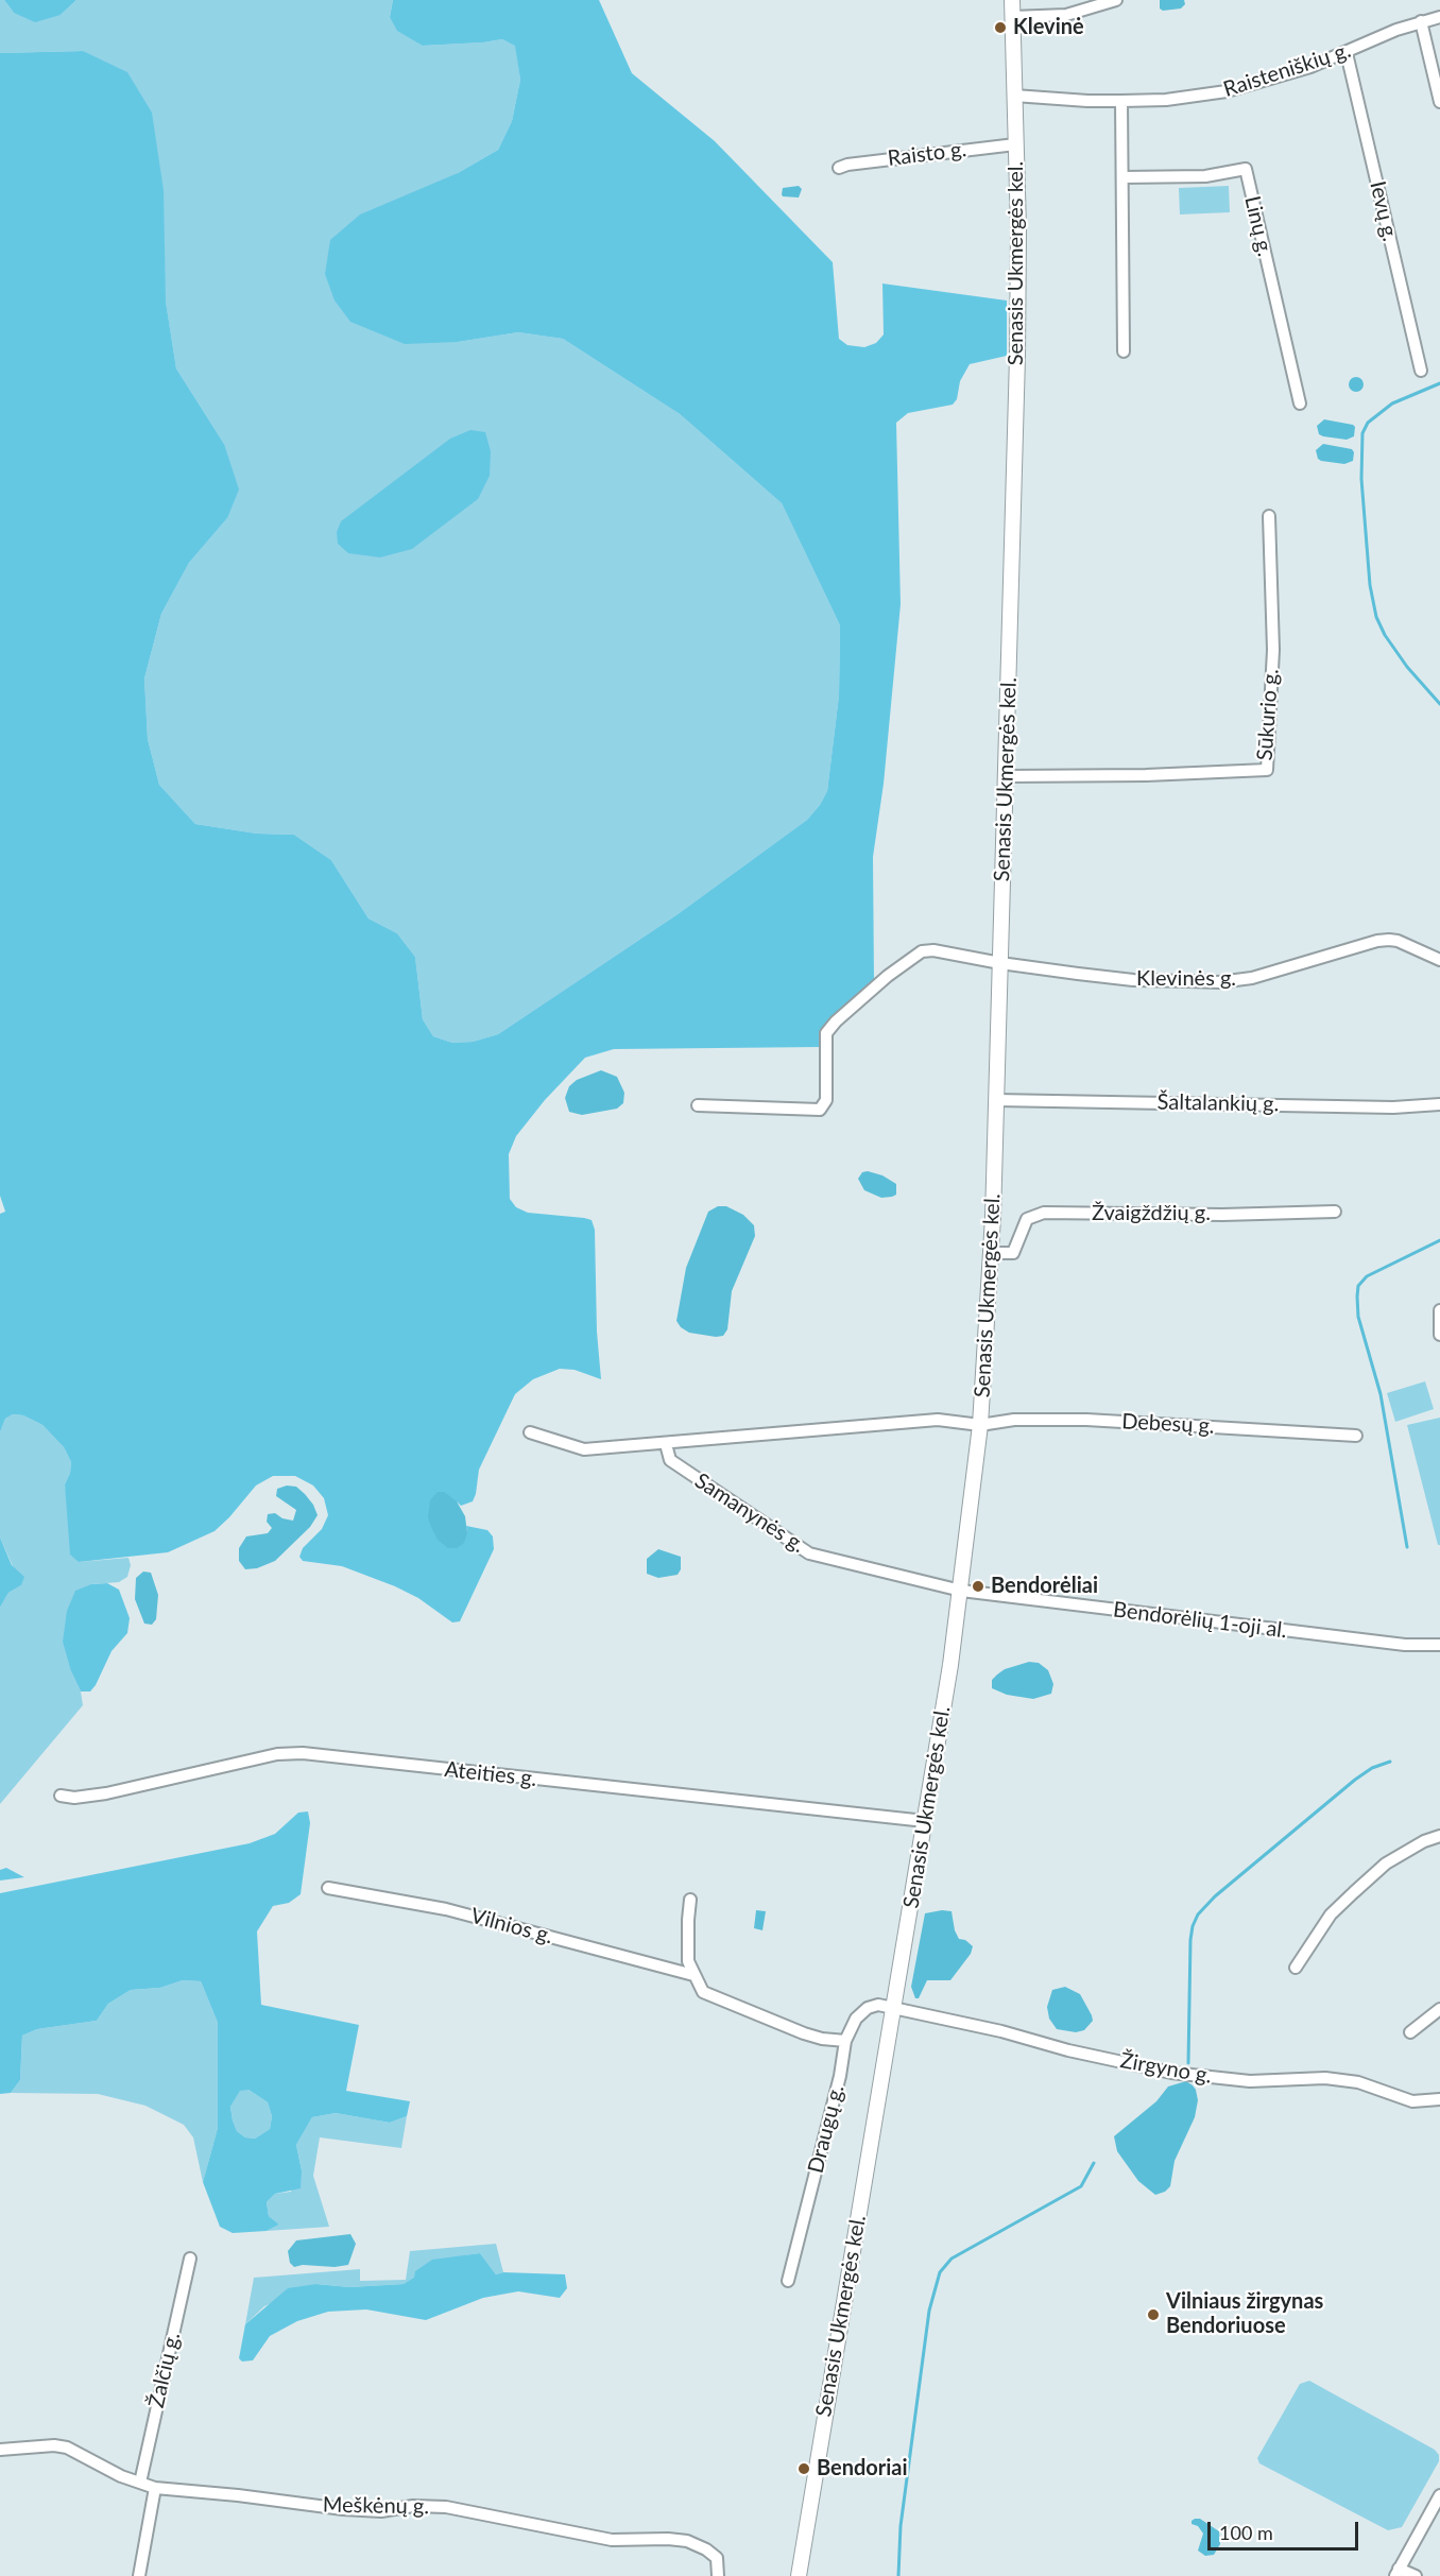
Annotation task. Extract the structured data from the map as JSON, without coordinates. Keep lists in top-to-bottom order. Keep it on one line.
{"streets":{"main road":["Senasis Ukmergės kel."],"street":["Raisteniškių g.","Raisto g.","Ievų g.","Linų g.","Sūkurio g.","Klevinės g.","Šaltalankių g.","Žvaigždžių g.","Debesų g.","Samanynės g.","Bendorėlių 1-oji al.","Ateities g.","Vilnios g.","Žirgyno g.","Draugų g.","Žalčių g.","Meškėnų g."]},"crossings":[["Raisteniškių g.","Ievų g."],["Raisteniškių g.","Senasis Ukmergės kel."],["Raisto g.","Senasis Ukmergės kel."],["Senasis Ukmergės kel.","Sūkurio g."],["Senasis Ukmergės kel.","Klevinės g."],["Senasis Ukmergės kel.","Šaltalankių g."],["Senasis Ukmergės kel.","Žvaigždžių g."],["Senasis Ukmergės kel.","Debesų g."],["Senasis Ukmergės kel.","Samanynės g."],["Senasis Ukmergės kel.","Bendorėlių 1-oji al."],["Senasis Ukmergės kel.","Ateities g."],["Senasis Ukmergės kel.","Žirgyno g."],["Senasis Ukmergės kel.","Draugų g."],["Debesų g.","Samanynės g."],["Samanynės g.","Bendorėlių 1-oji al."],["Žirgyno g.","Draugų g."],["Žalčių g.","Meškėnų g."]],"places":["Klevinė","Bendorėliai","Vilniaus žirgynas Bendoriuose","Bendoriai"],"scale_bar":"100 m"}
